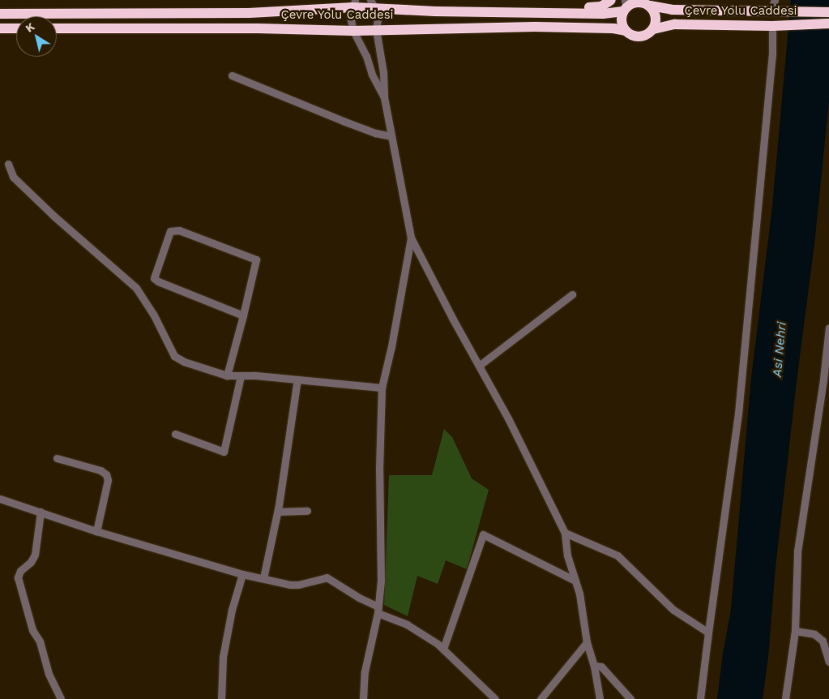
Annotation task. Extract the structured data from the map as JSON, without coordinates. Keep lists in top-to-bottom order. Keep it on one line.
{"streets":{"highway":["Çevre Yolu Caddesi"]},"water":["Asi Nehri"],"north":"top left"}
